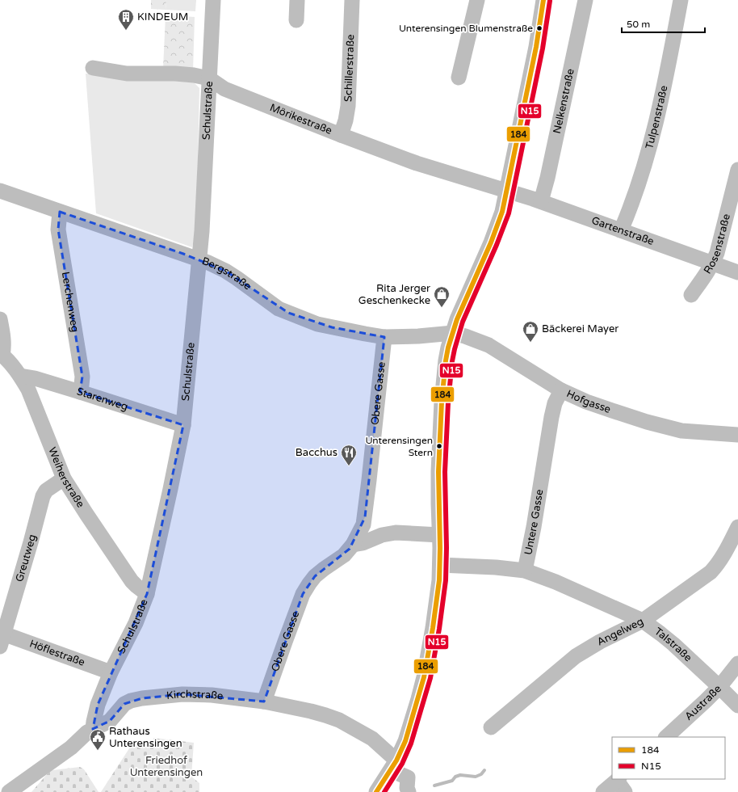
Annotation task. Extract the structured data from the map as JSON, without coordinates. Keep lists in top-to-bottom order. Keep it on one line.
{"streets":{"street":["Schillerstraße","Nelkenstraße","Schulstraße","Tulpenstraße","Mörikestraße","Gartenstraße","Rosenstraße","Bergstraße","Lerchenweg","Obere Gasse","Starenweg","Hofgasse","Weiherstraße","Untere Gasse","Greutweg","Angelweg","Talstraße","Höflestraße","Kirchstraße","Austraße"]},"crossings":[["Schillerstraße","Mörikestraße"],["Nelkenstraße","Gartenstraße"],["Schulstraße","Mörikestraße"],["Schulstraße","Bergstraße"],["Schulstraße","Starenweg"],["Schulstraße","Weiherstraße"],["Schulstraße","Höflestraße"],["Schulstraße","Kirchstraße"],["Tulpenstraße","Gartenstraße"],["Mörikestraße","Gartenstraße"],["Gartenstraße","Rosenstraße"],["Bergstraße","Lerchenweg"],["Bergstraße","Obere Gasse"],["Bergstraße","Hofgasse"],["Lerchenweg","Starenweg"],["Obere Gasse","Kirchstraße"],["Starenweg","Weiherstraße"],["Hofgasse","Untere Gasse"],["Weiherstraße","Greutweg"],["Untere Gasse","Talstraße"],["Greutweg","Höflestraße"],["Angelweg","Talstraße"],["Talstraße","Austraße"]],"parks":["Friedhof Unterensingen"],"places":{"other":["Unterensingen Blumenstraße","Unterensingen Stern"],"building":["KINDEUM"],"shop":["Rita Jerger Geschenkecke","Bäckerei Mayer"],"restaurant":["Bacchus"],"public building":["Rathaus Unterensingen"]},"lines":["transit line 184","transit line N15"],"legend":["184","N15"],"scale_bar":"50 m"}
